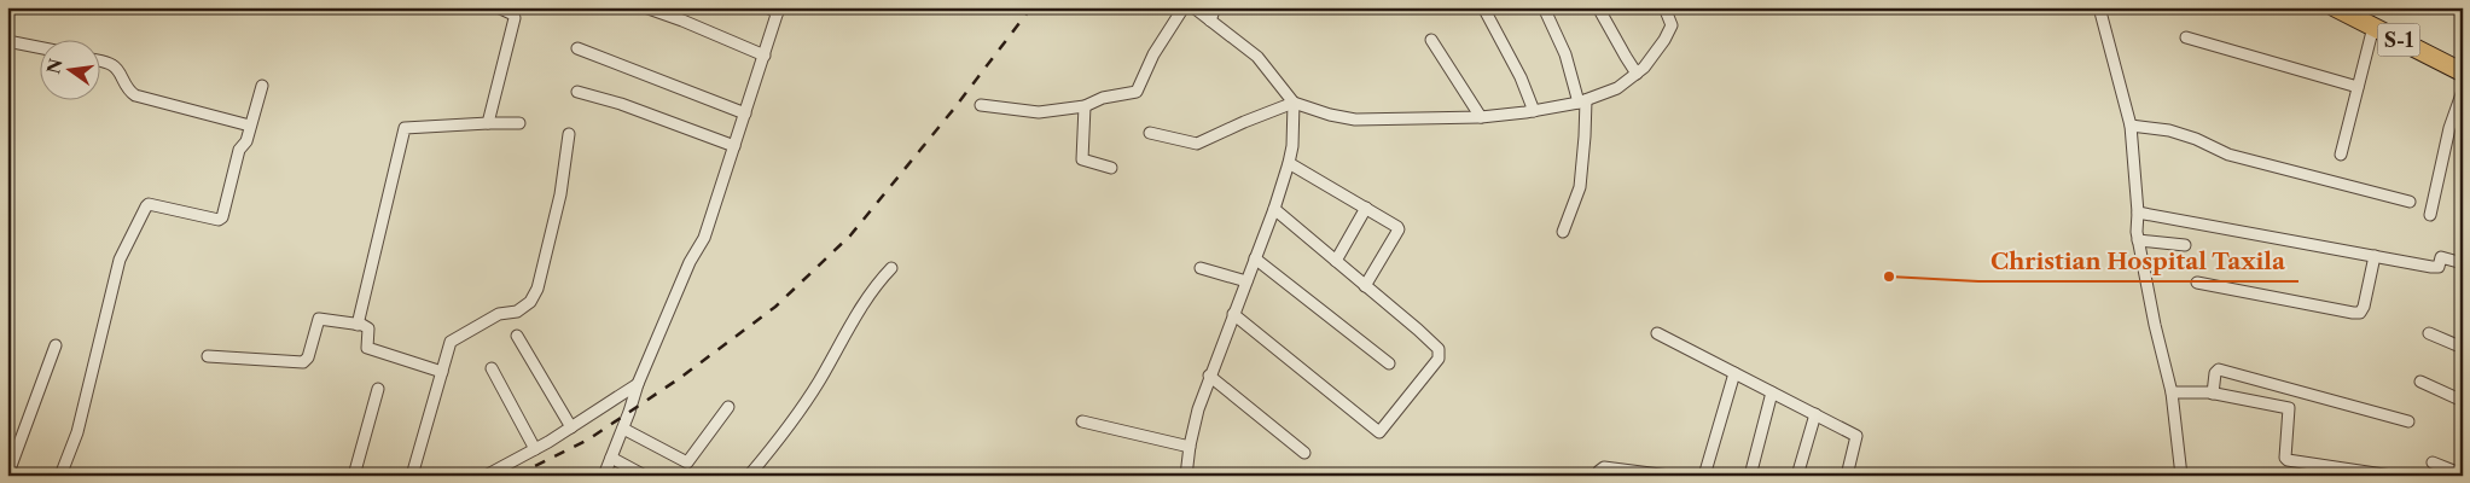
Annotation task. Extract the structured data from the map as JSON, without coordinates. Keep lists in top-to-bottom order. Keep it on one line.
{"streets":{"main road":["S-1"]},"places":["Christian Hospital Taxila"],"north":"left"}
